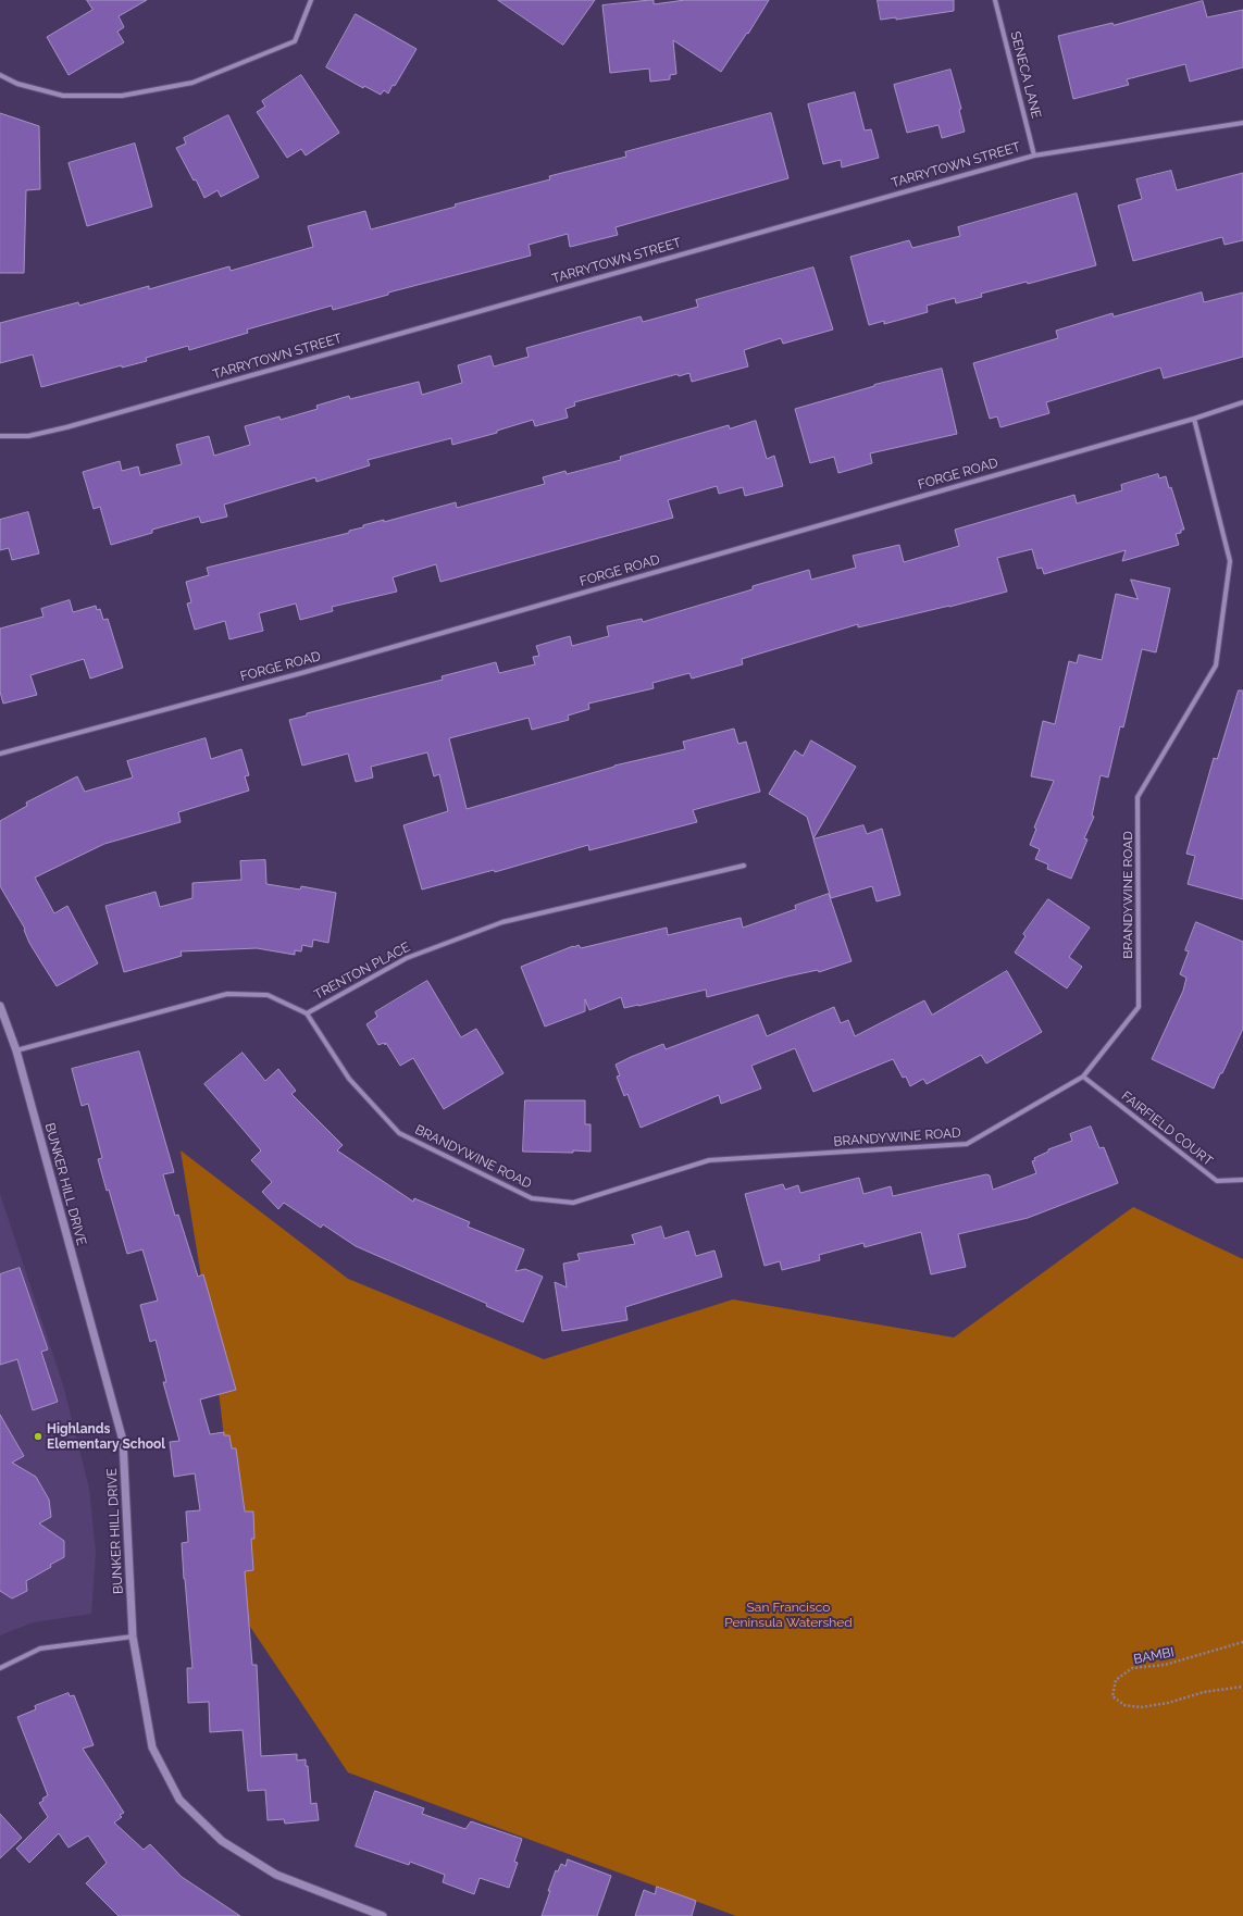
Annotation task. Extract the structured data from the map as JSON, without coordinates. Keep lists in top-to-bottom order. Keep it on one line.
{"streets":{"street":["SENECA LANE","TARRYTOWN STREET","FORGE ROAD","BRANDYWINE ROAD","TRENTON PLACE","FAIRFIELD COURT","BUNKER HILL DRIVE"],"path":["BAMBI"]},"crossings":[["SENECA LANE","TARRYTOWN STREET"],["FORGE ROAD","BRANDYWINE ROAD"],["BRANDYWINE ROAD","TRENTON PLACE"],["BRANDYWINE ROAD","FAIRFIELD COURT"],["TRENTON PLACE","BUNKER HILL DRIVE"]],"parks":["San Francisco Peninsula Watershed"],"places":["Highlands Elementary School"]}
